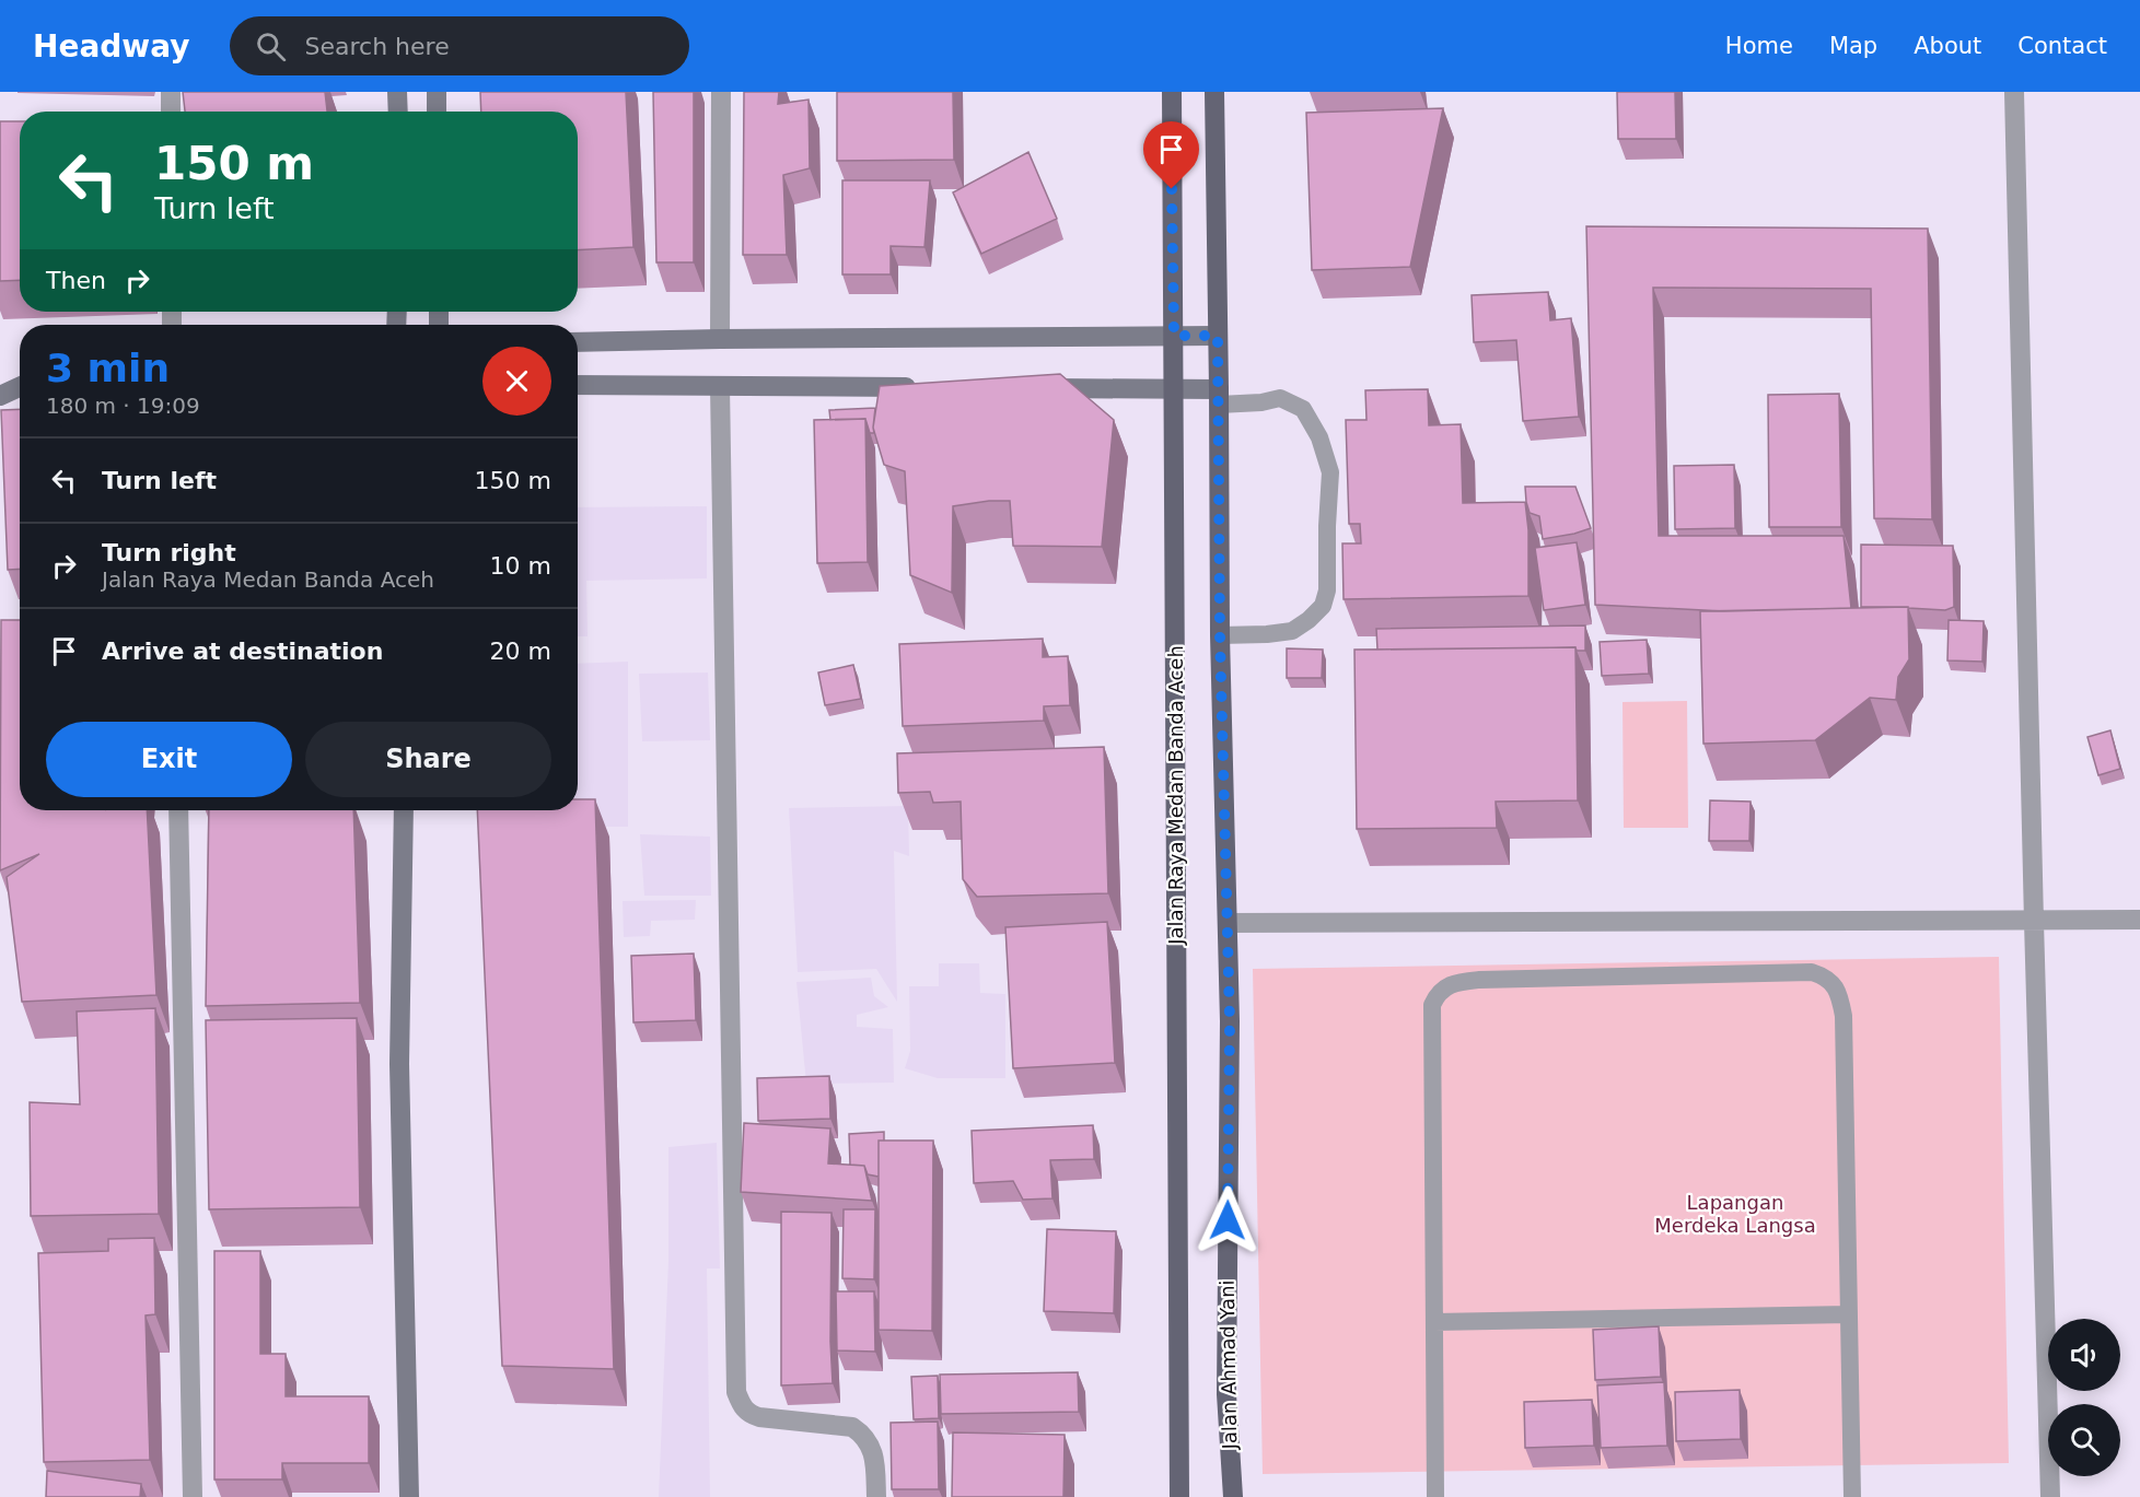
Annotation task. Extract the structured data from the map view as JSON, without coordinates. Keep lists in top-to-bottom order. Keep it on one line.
{"streets":{"main road":["Jalan Raya Medan Banda Aceh","Jalan Ahmad Yani"]},"parks":["Lapangan Merdeka Langsa"],"page":{"header":"Headway","search":"Search here","nav":["Home","Map","About","Contact"],"turn":["150 m","Turn left"],"then":"Then","heading":["3 min","180 m · 19:09"],"list":[{"name":"Turn left","value":"150 m"},{"name":"Turn right","note":"Jalan Raya Medan Banda Aceh","value":"10 m"},{"name":"Arrive at destination","value":"20 m"}],"buttons":["Exit","Share"]}}
